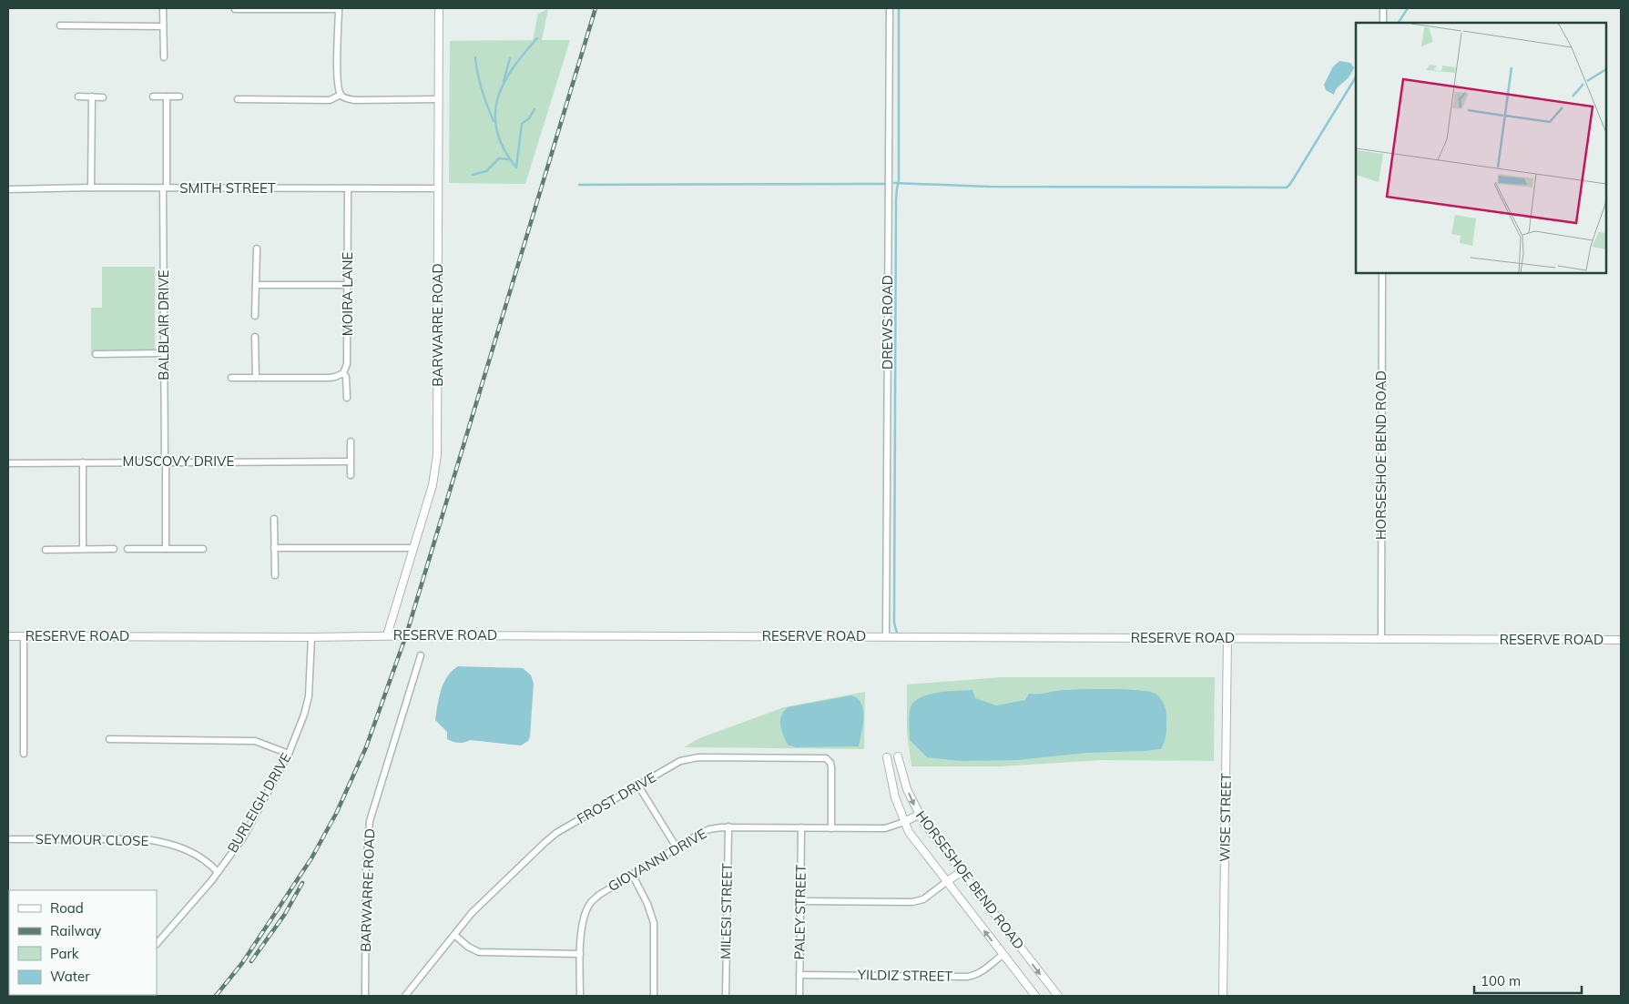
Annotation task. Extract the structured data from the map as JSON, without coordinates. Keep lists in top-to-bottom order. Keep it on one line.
{"streets":{"street":["SMITH STREET","MOIRA LANE","DREWS ROAD","BALBLAIR DRIVE","BARWARRE ROAD","HORSESHOE BEND ROAD","MUSCOVY DRIVE","RESERVE ROAD","FROST DRIVE","BURLEIGH DRIVE","WISE STREET","SEYMOUR CLOSE","GIOVANNI DRIVE","MILESI STREET","PALEY STREET","YILDIZ STREET"]},"crossings":[["SMITH STREET","MOIRA LANE"],["SMITH STREET","BALBLAIR DRIVE"],["SMITH STREET","BARWARRE ROAD"],["DREWS ROAD","RESERVE ROAD"],["BALBLAIR DRIVE","MUSCOVY DRIVE"],["BARWARRE ROAD","RESERVE ROAD"],["HORSESHOE BEND ROAD","RESERVE ROAD"],["HORSESHOE BEND ROAD","GIOVANNI DRIVE"],["HORSESHOE BEND ROAD","YILDIZ STREET"],["RESERVE ROAD","BURLEIGH DRIVE"],["RESERVE ROAD","WISE STREET"],["FROST DRIVE","GIOVANNI DRIVE"],["BURLEIGH DRIVE","SEYMOUR CLOSE"],["GIOVANNI DRIVE","MILESI STREET"],["GIOVANNI DRIVE","PALEY STREET"],["PALEY STREET","YILDIZ STREET"]],"legend":["Road","Railway","Park","Water"],"scale_bar":"100 m"}
